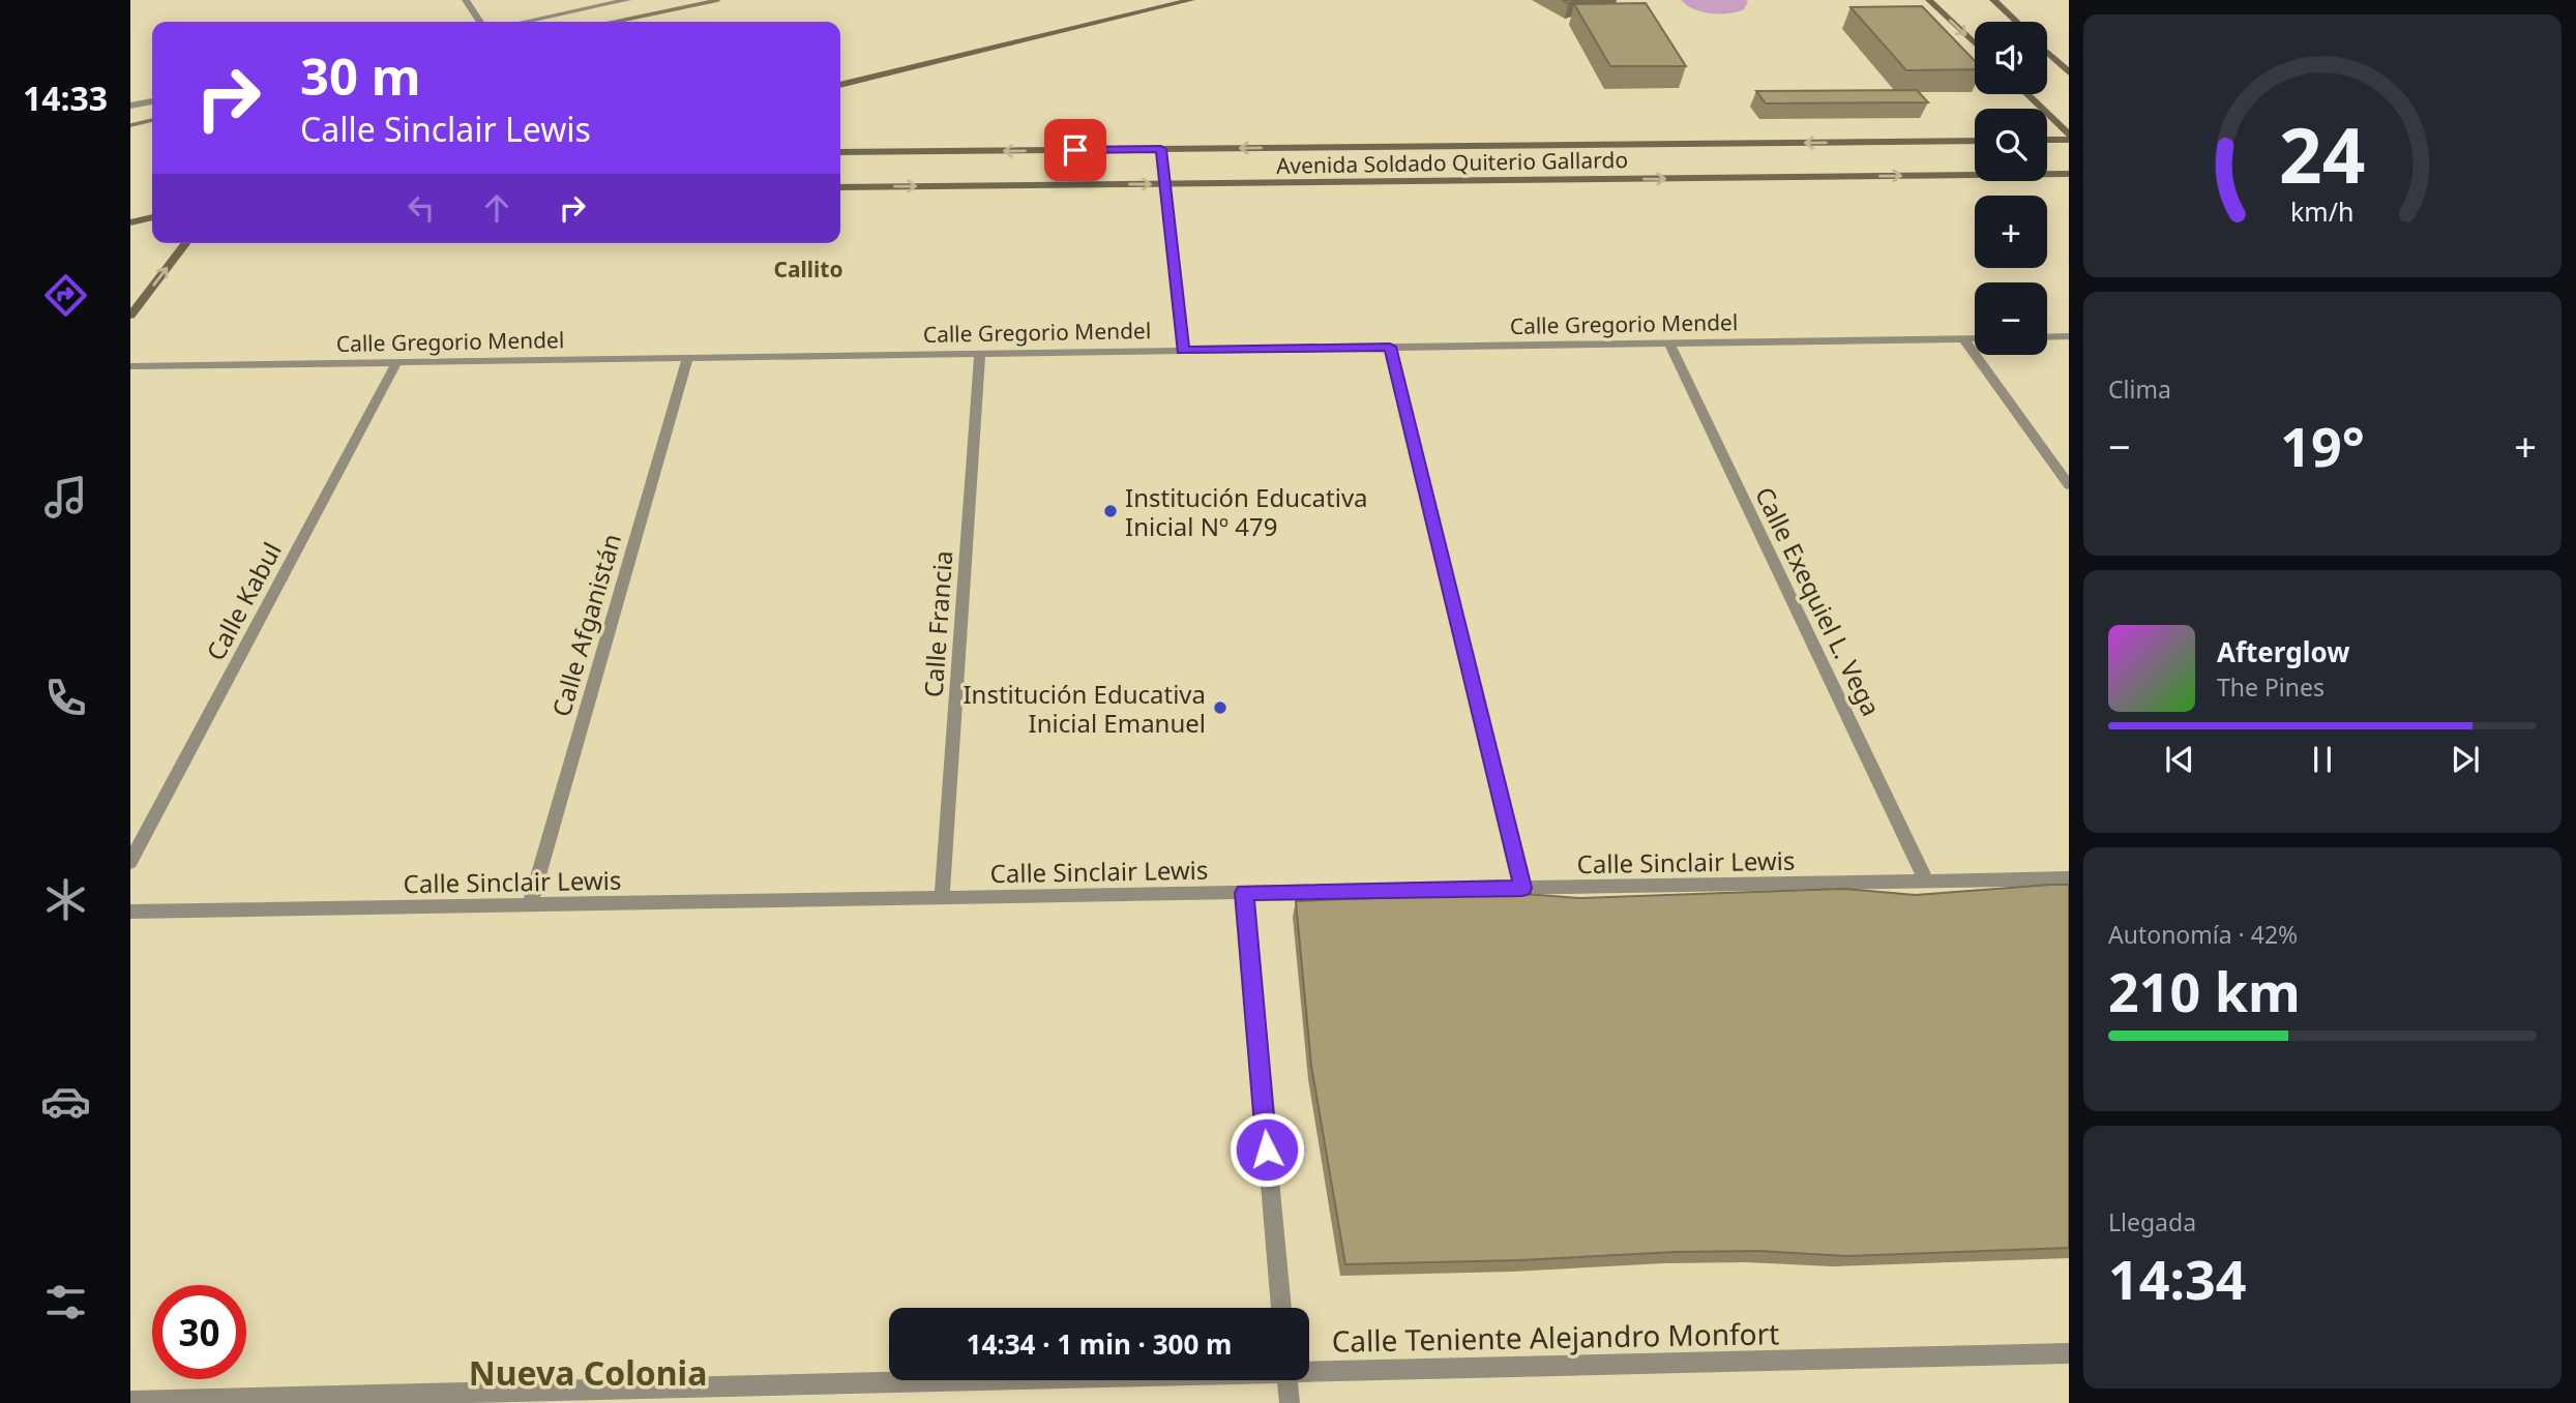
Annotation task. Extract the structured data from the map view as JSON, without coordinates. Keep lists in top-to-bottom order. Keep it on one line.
{"streets":{"street":["Avenida Soldado Quiterio Gallardo","Calle Gregorio Mendel","Calle Kabul","Calle Exequiel L. Vega","Calle Francia","Calle Afganistán","Calle Sinclair Lewis","Calle Teniente Alejandro Monfort"]},"crossings":[["Calle Gregorio Mendel","Calle Kabul"],["Calle Gregorio Mendel","Calle Exequiel L. Vega"],["Calle Gregorio Mendel","Calle Francia"],["Calle Gregorio Mendel","Calle Afganistán"],["Calle Exequiel L. Vega","Calle Sinclair Lewis"],["Calle Francia","Calle Sinclair Lewis"],["Calle Afganistán","Calle Sinclair Lewis"]],"districts":["Callito","Nueva Colonia"],"places":["Institución Educativa Inicial Nº 479","Institución Educativa Inicial Emanuel"],"page":{"tabs":"14:33","map_buttons":["+","−"],"turn":["30 m","Calle Sinclair Lewis"],"tile":["Clima",["Autonomía · 42%","210 km"],["Llegada","14:34"]],"heat":["−","19°","+"],"song":["Afterglow","The Pines"],"limit":"30","trip":"14:34 · 1 min · 300 m","gauge":["24","km/h"]}}
